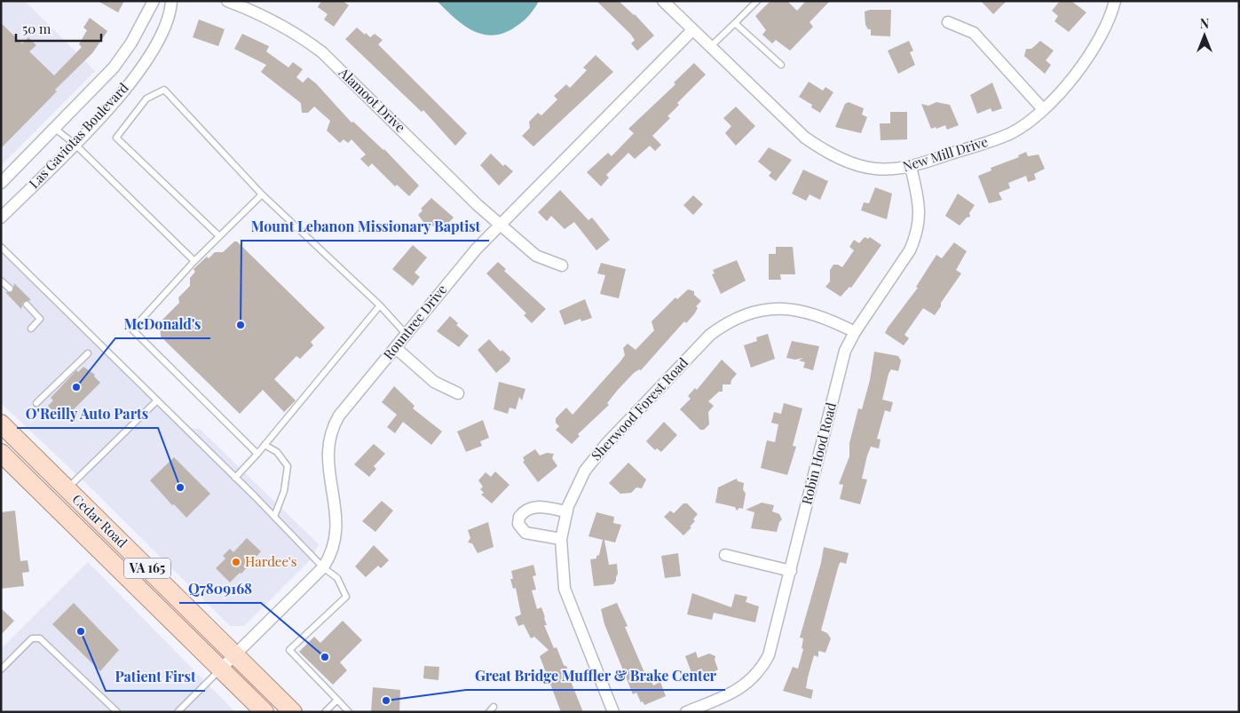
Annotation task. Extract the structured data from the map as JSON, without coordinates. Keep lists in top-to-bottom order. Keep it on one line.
{"streets":{"main road":["Cedar Road","VA 165"],"street":["Alamoot Drive","Las Gaviotas Boulevard","New Mill Drive","Rountree Drive","Sherwood Forest Road","Robin Hood Road"]},"crossings":[["Alamoot Drive","Rountree Drive"],["New Mill Drive","Rountree Drive"],["New Mill Drive","Robin Hood Road"],["Rountree Drive","Cedar Road"],["Sherwood Forest Road","Robin Hood Road"]],"places":["Mount Lebanon Missionary Baptist","McDonald's","O'Reilly Auto Parts","Hardee's","Patient First","Q7809168","Great Bridge Muffler & Brake Center"],"scale_bar":"50 m","north":"top"}
